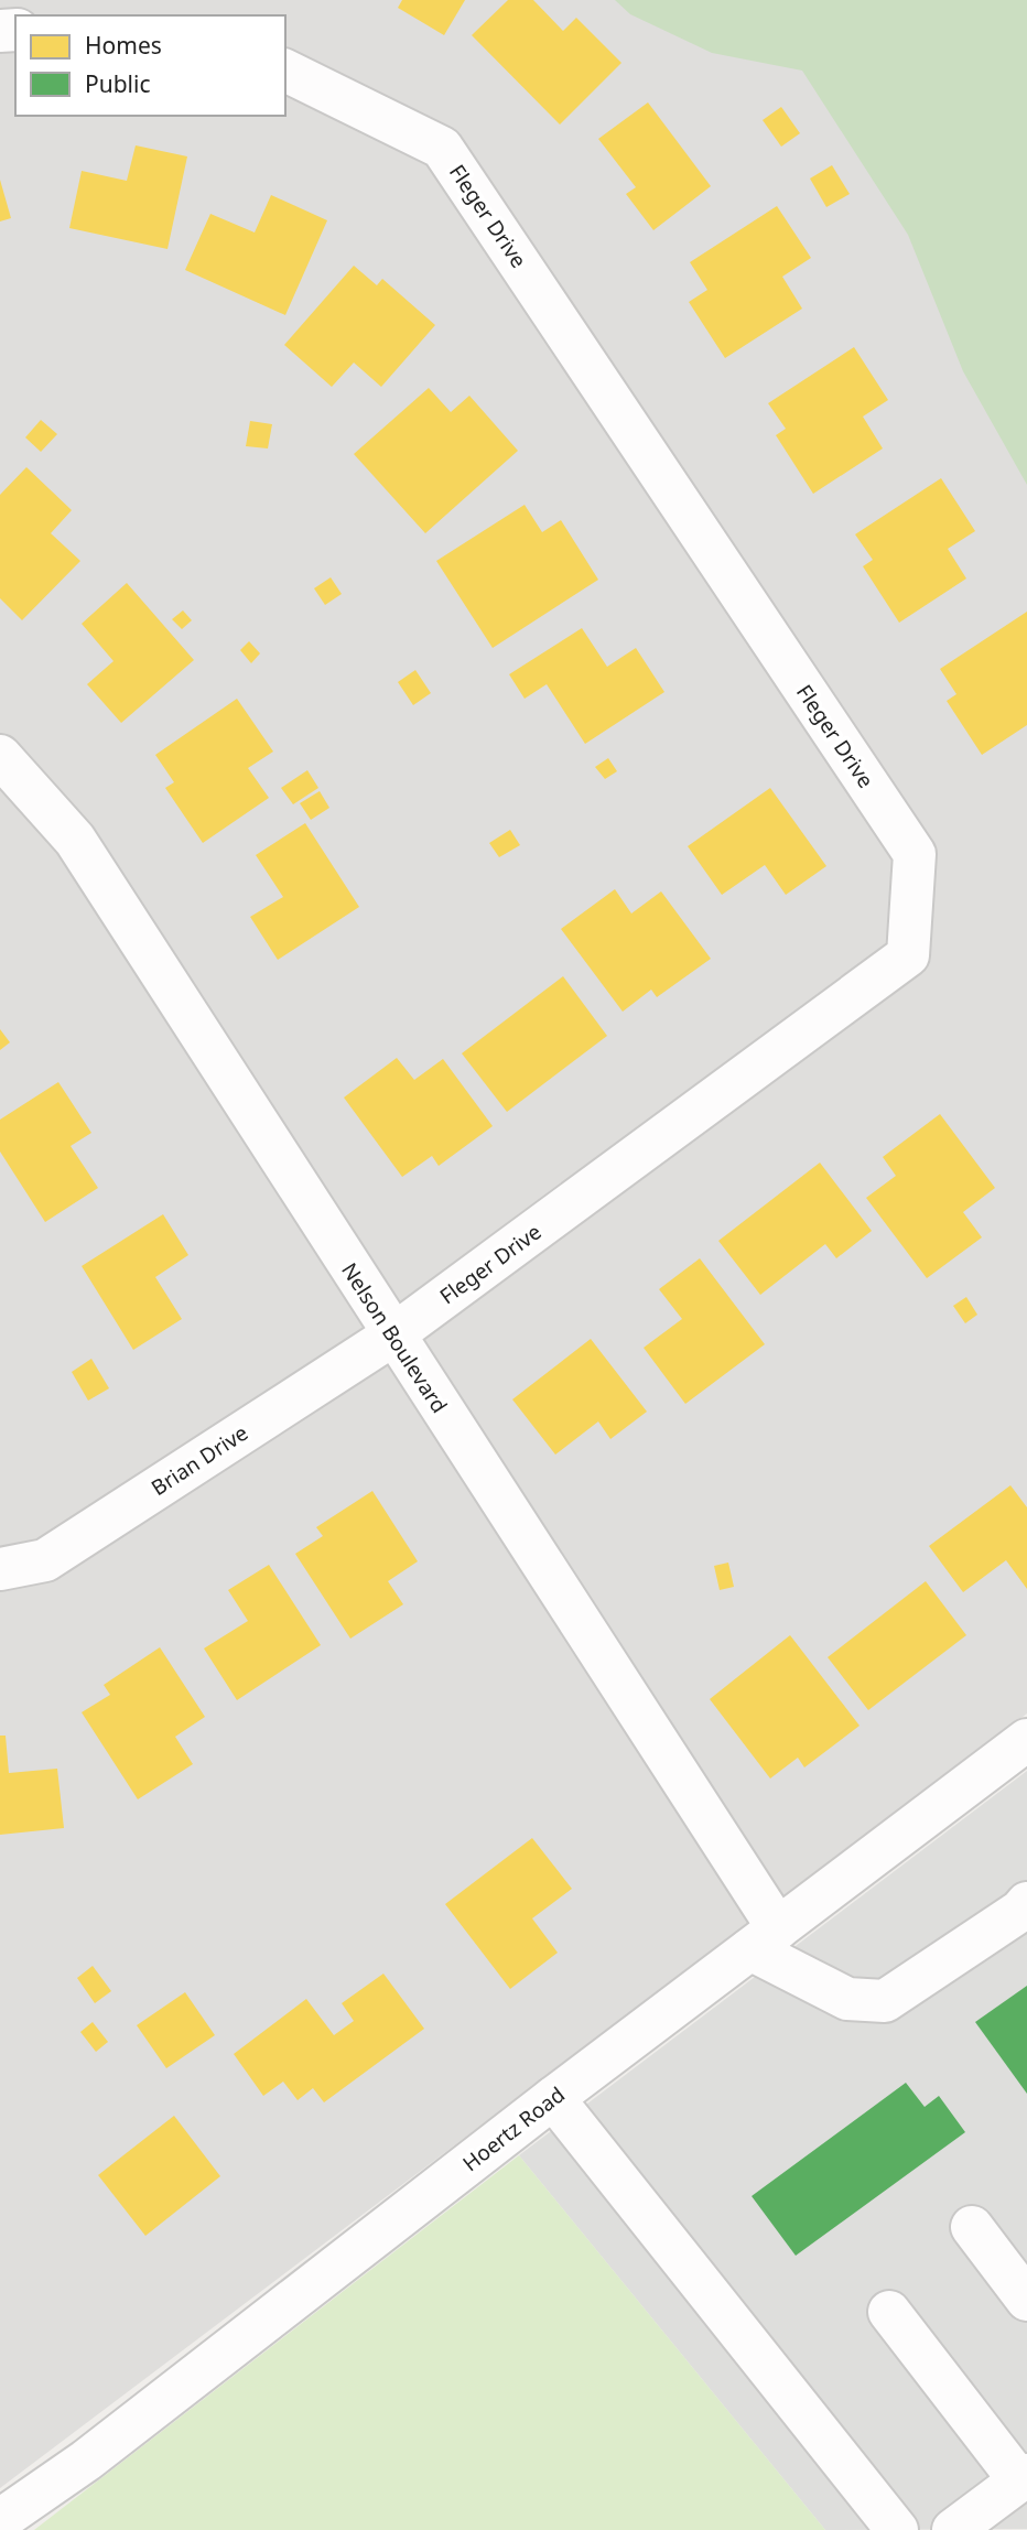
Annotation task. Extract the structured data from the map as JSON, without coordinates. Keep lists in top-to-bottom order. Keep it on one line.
{"streets":{"street":["Fleger Drive","Nelson Boulevard","Brian Drive","Hoertz Road"]},"crossings":[["Fleger Drive","Nelson Boulevard"],["Fleger Drive","Brian Drive"],["Nelson Boulevard","Brian Drive"],["Nelson Boulevard","Hoertz Road"]],"legend":["Homes","Public"]}
